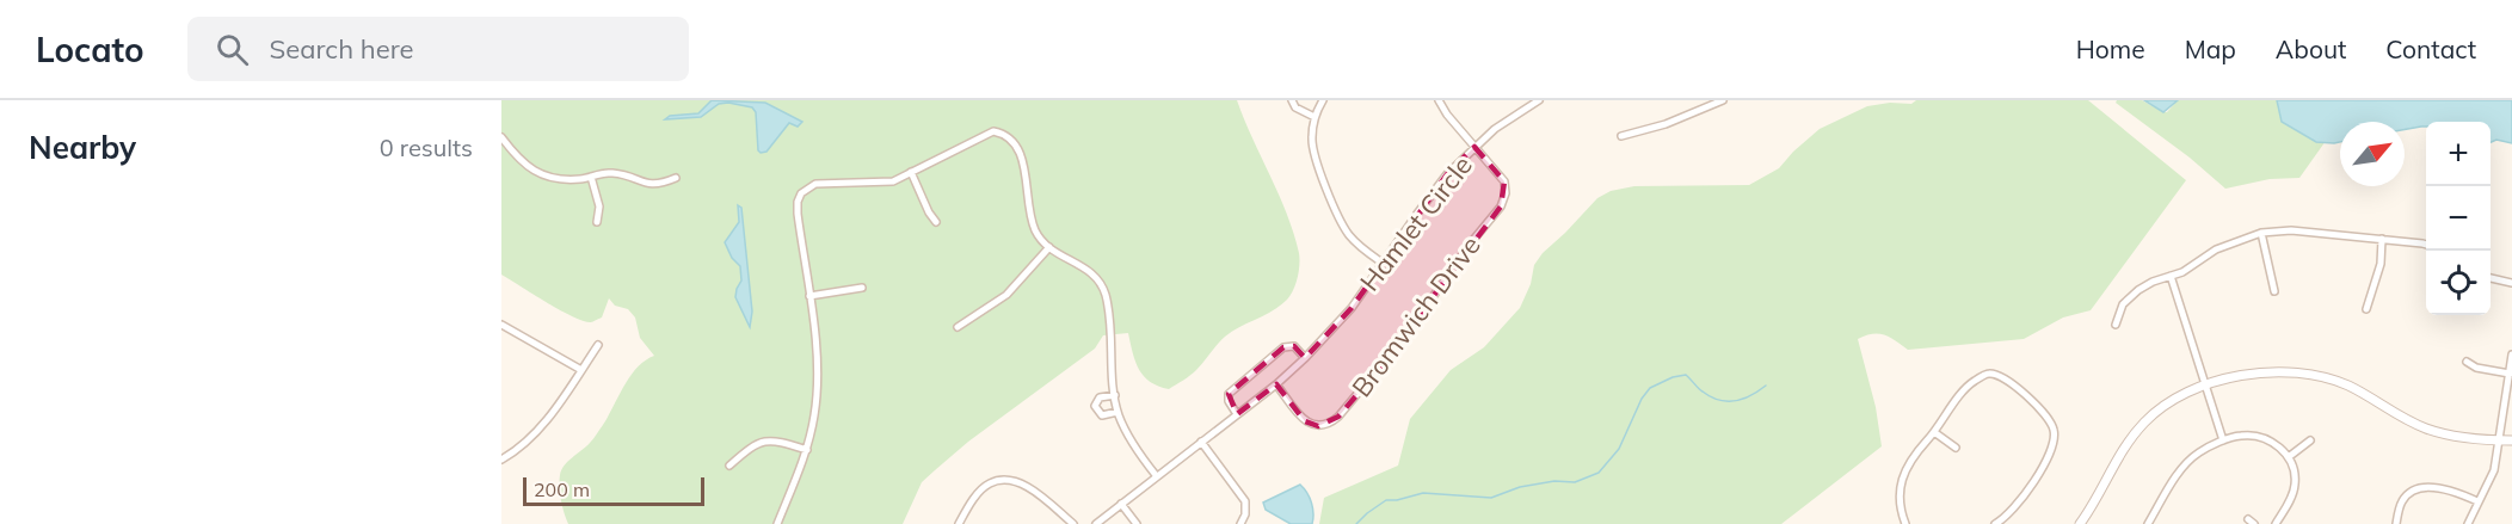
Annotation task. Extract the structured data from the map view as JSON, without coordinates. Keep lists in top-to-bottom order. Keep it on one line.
{"streets":{"street":["Hamlet Circle","Bromwich Drive"]},"crossings":[["Hamlet Circle","Bromwich Drive"]],"scale_bar":"200 m","north":"top right","page":{"header":"Locato","search":"Search here","nav":["Home","Map","About","Contact"],"heading":["Nearby","0 results"],"map_buttons":["+","−"],"scale":"200 m"}}
